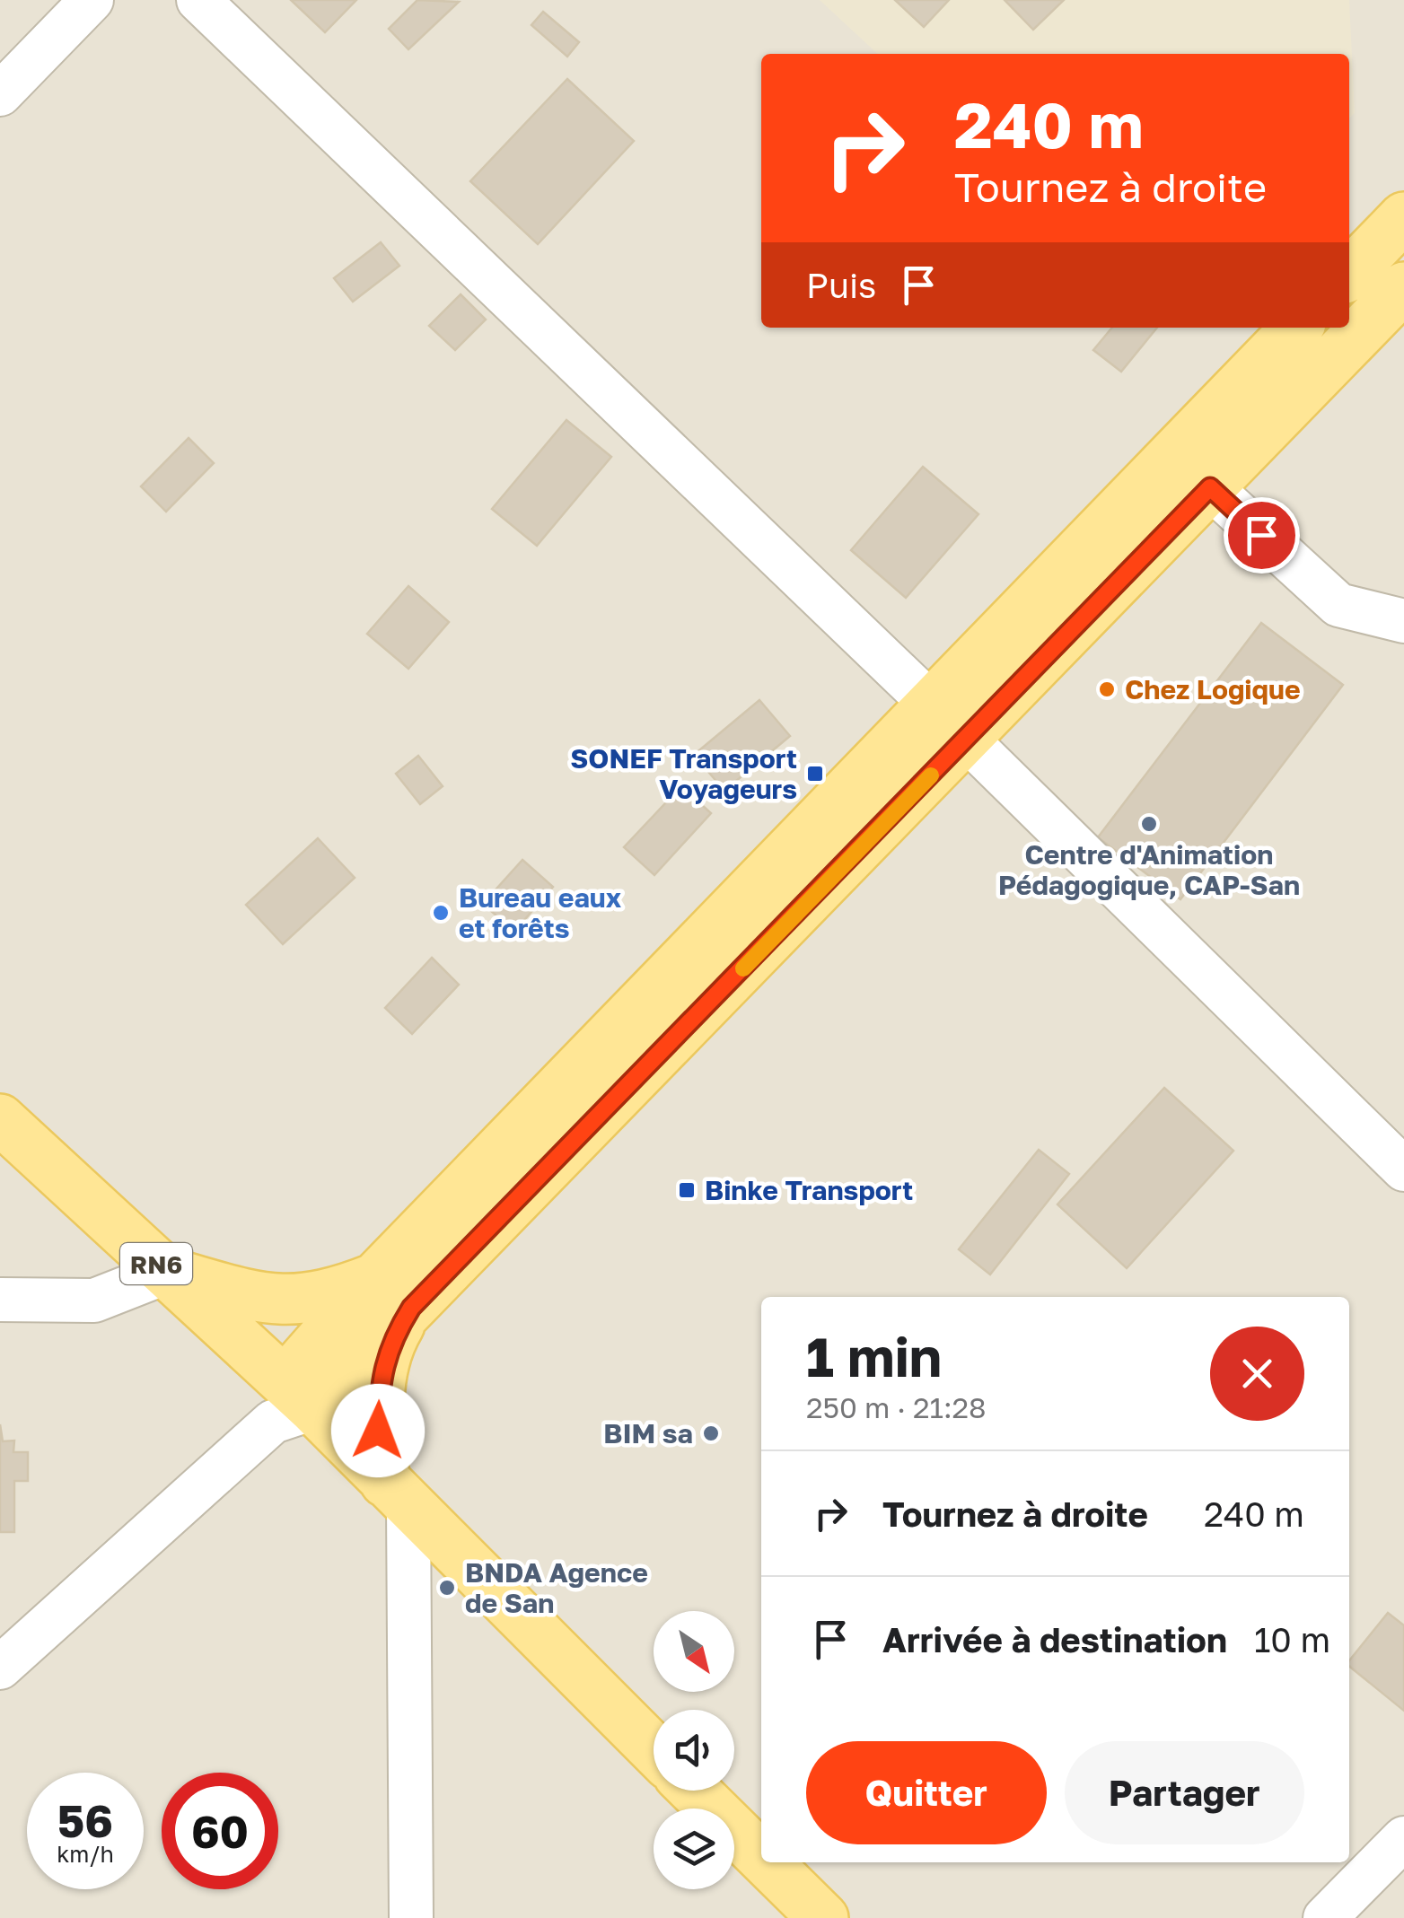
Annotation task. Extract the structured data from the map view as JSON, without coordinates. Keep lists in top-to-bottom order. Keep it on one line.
{"streets":{"main road":["RN6"]},"places":{"other":["Chez Logique","Centre d'Animation Pédagogique, CAP-San","Bureau eaux et forêts","BIM sa","BNDA Agence de San"],"transit":["SONEF Transport Voyageurs","Binke Transport"]},"north":"bottom right","page":{"turn":["240 m","Tournez à droite"],"then":"Puis","heading":["1 min","250 m · 21:28"],"list":[{"name":"Tournez à droite","value":"240 m"},{"name":"Arrivée à destination","value":"10 m"}],"buttons":["Quitter","Partager"],"speed":"56 km/h","limit":"60"}}
